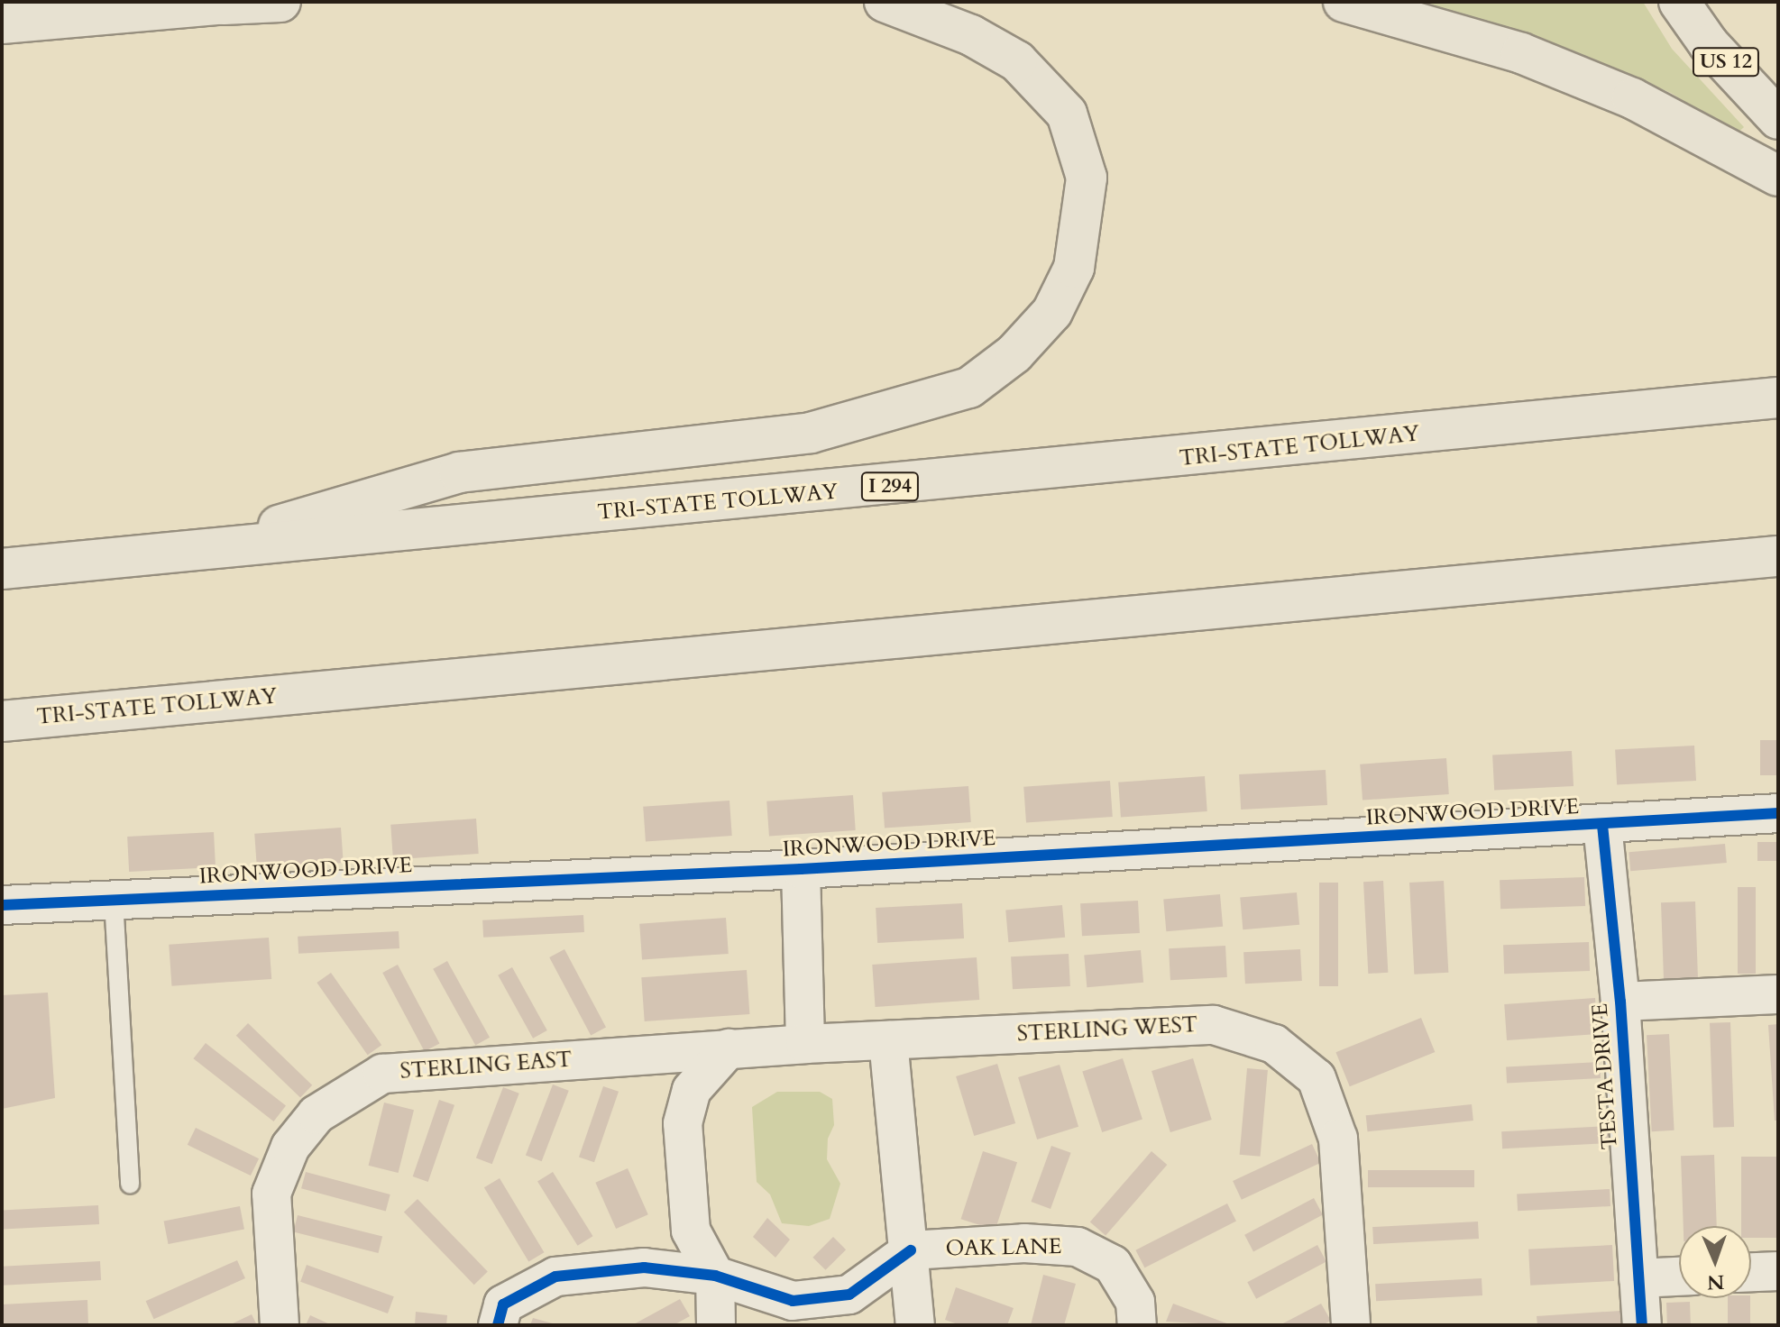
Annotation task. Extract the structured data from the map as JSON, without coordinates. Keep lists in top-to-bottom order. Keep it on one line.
{"streets":{"highway":["US 12","TRI-STATE TOLLWAY","I 294"],"street":["IRONWOOD DRIVE","STERLING WEST","STERLING EAST","TESTA DRIVE","OAK LANE"]},"crossings":[["IRONWOOD DRIVE","TESTA DRIVE"],["STERLING WEST","STERLING EAST"]],"north":"bottom"}
